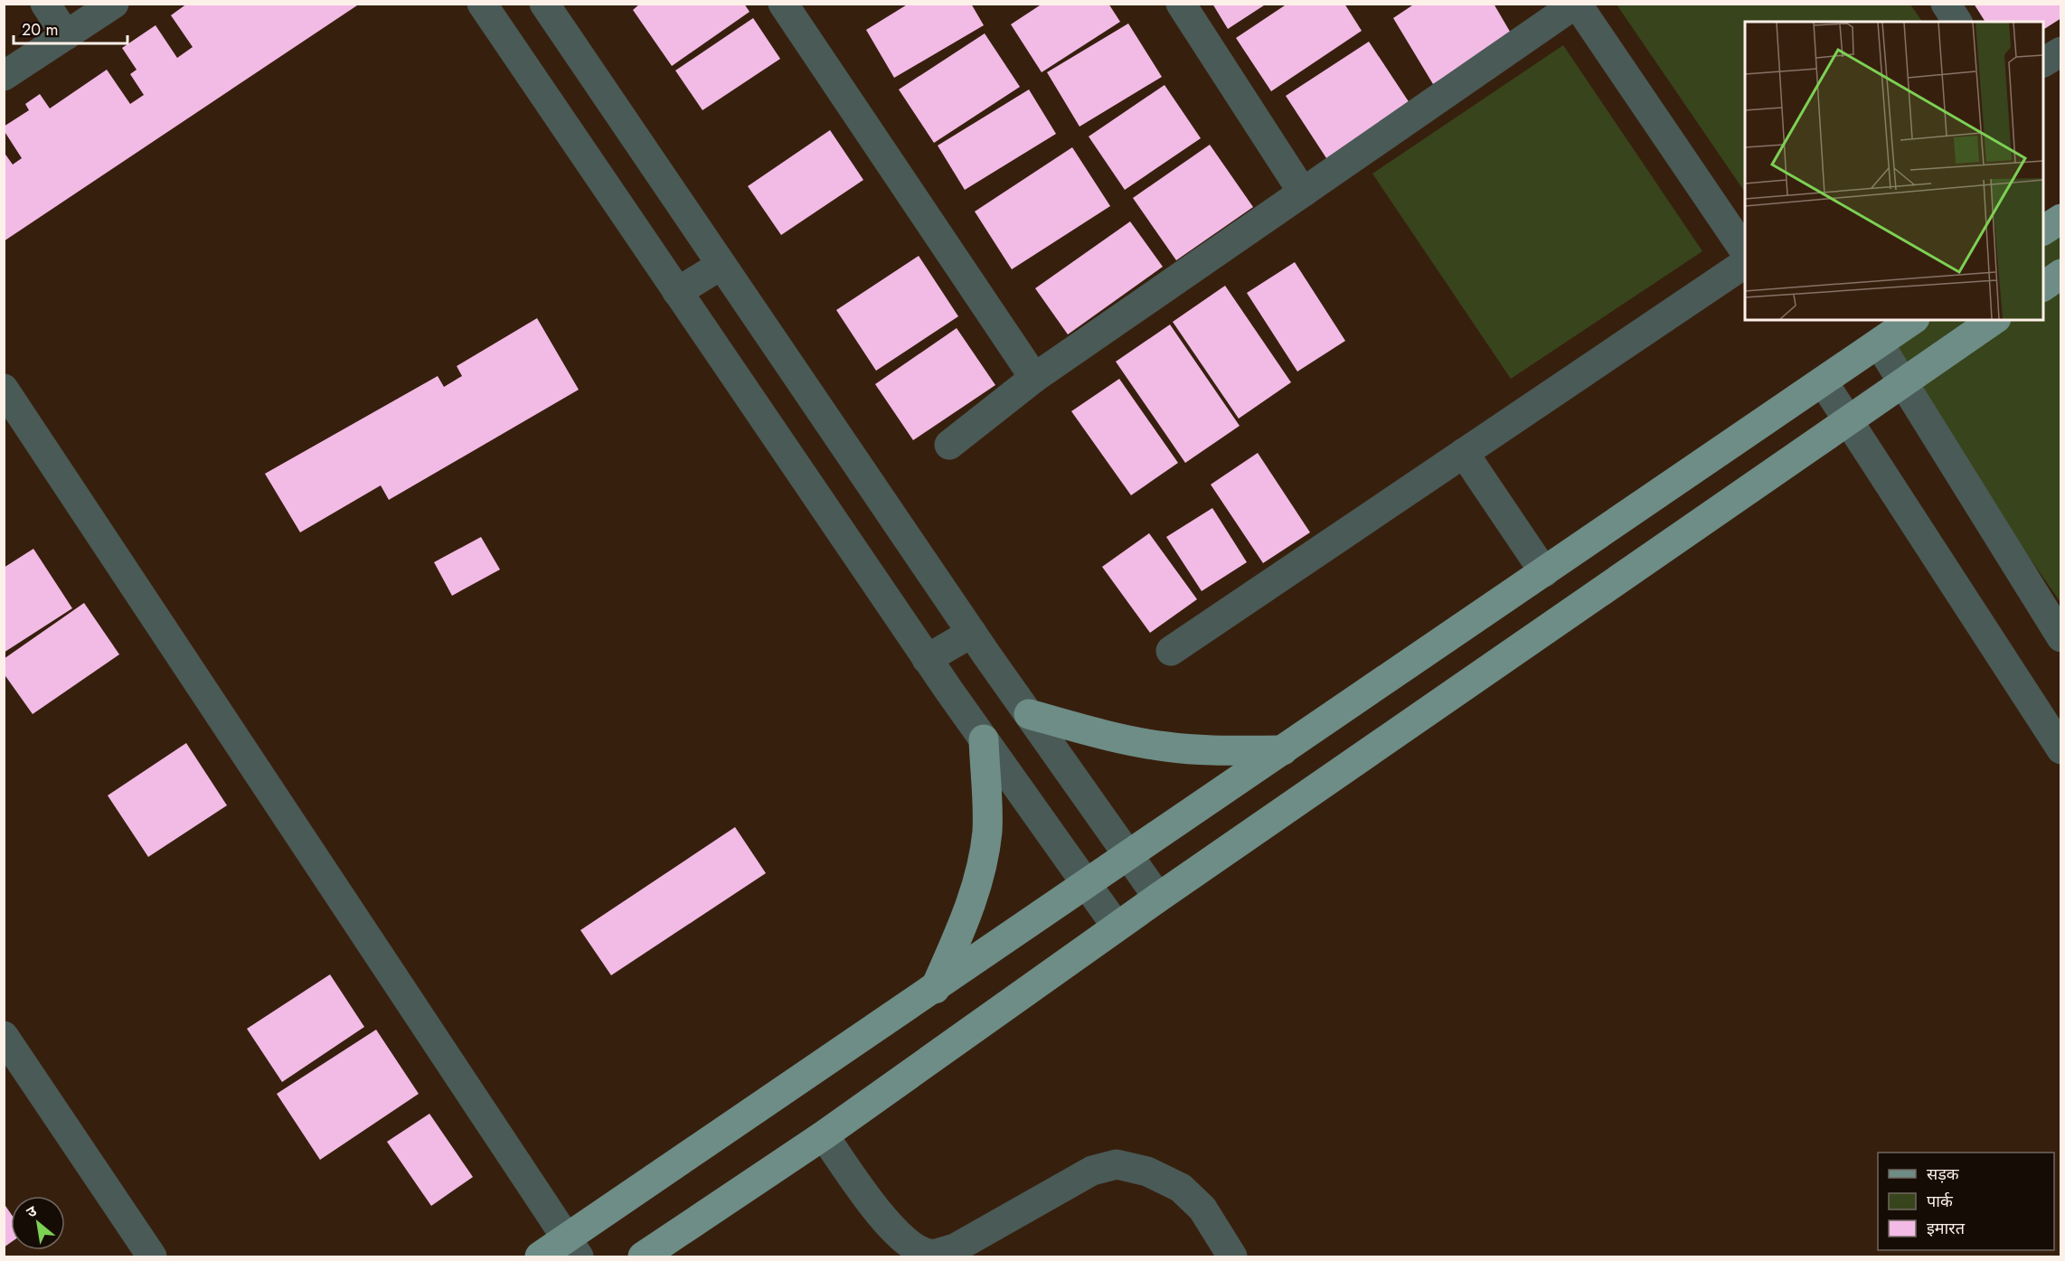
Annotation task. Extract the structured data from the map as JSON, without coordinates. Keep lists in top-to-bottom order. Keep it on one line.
{"legend":["सड़क","पार्क","इमारत"],"scale_bar":"20 m","north":"top left"}
